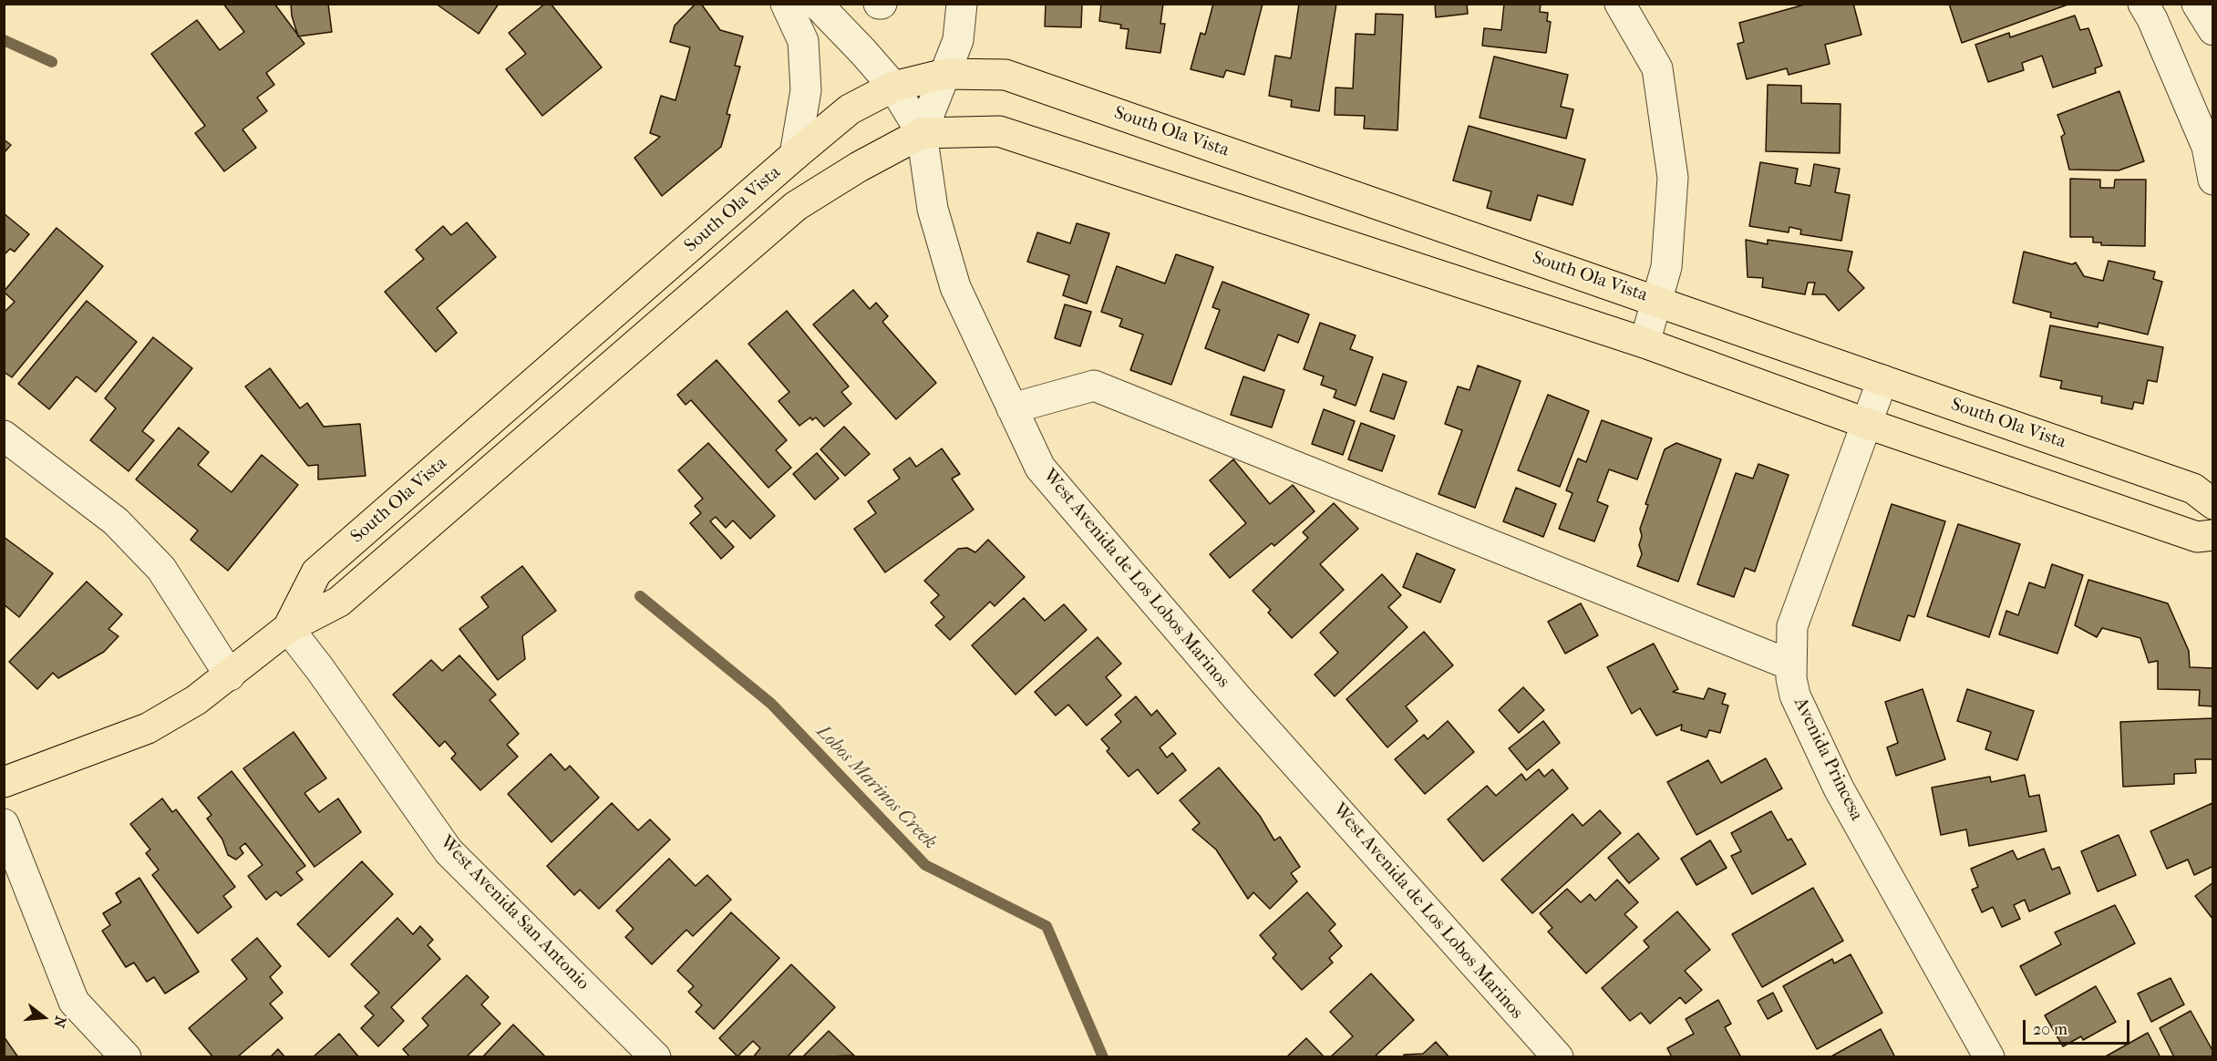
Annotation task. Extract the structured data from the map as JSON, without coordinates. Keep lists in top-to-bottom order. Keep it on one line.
{"streets":{"main road":["South Ola Vista"],"street":["West Avenida de Los Lobos Marinos","Avenida Princesa","West Avenida San Antonio"]},"crossings":[["South Ola Vista","West Avenida de Los Lobos Marinos"],["South Ola Vista","Avenida Princesa"],["South Ola Vista","West Avenida San Antonio"]],"water":["Lobos Marinos Creek"],"scale_bar":"20 m","north":"right"}
